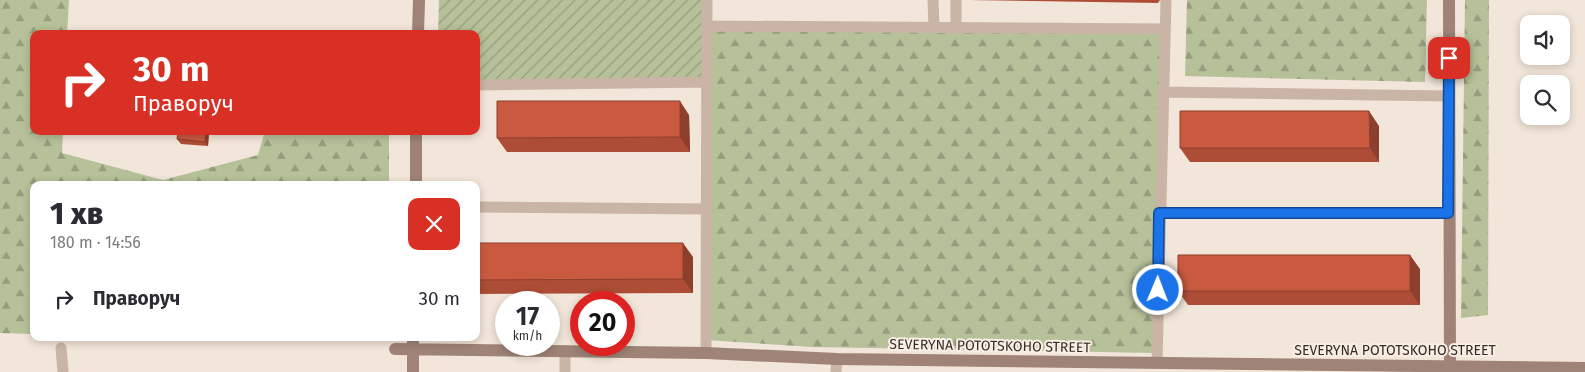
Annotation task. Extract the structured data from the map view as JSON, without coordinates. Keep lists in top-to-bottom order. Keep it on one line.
{"streets":{"street":["SEVERYNA POTOTSKOHO STREET"]},"page":{"turn":["30 m","Праворуч"],"heading":["1 хв","180 m · 14:56"],"list":[{"name":"Праворуч","value":"30 m"}],"speed":"17 km/h","limit":"20"}}
